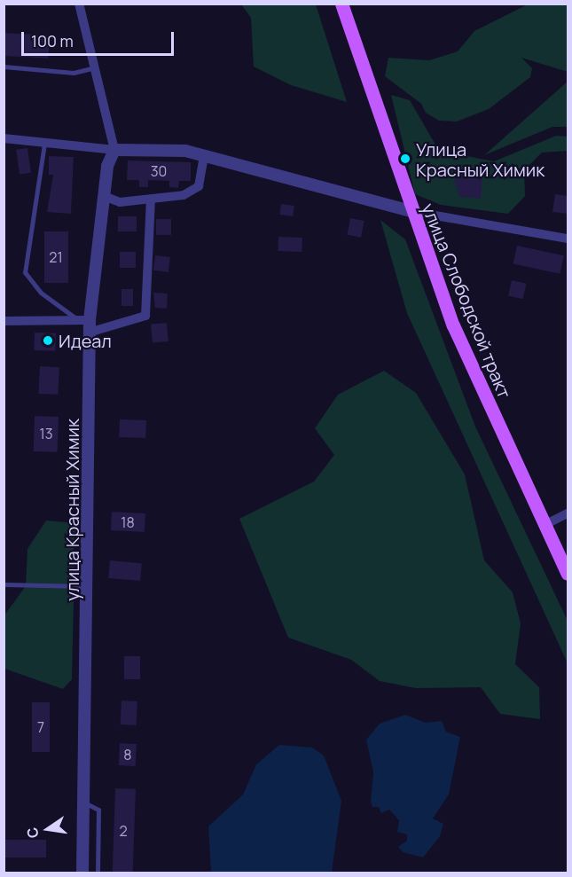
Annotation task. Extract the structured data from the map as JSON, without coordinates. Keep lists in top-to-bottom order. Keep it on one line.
{"streets":{"main road":["улица Слободской тракт"],"street":["улица Красный Химик"]},"places":["Улица Красный Химик","Идеал"],"house_numbers":["30","21","13","18","7","8","2"],"scale_bar":"100 m","north":"left"}
